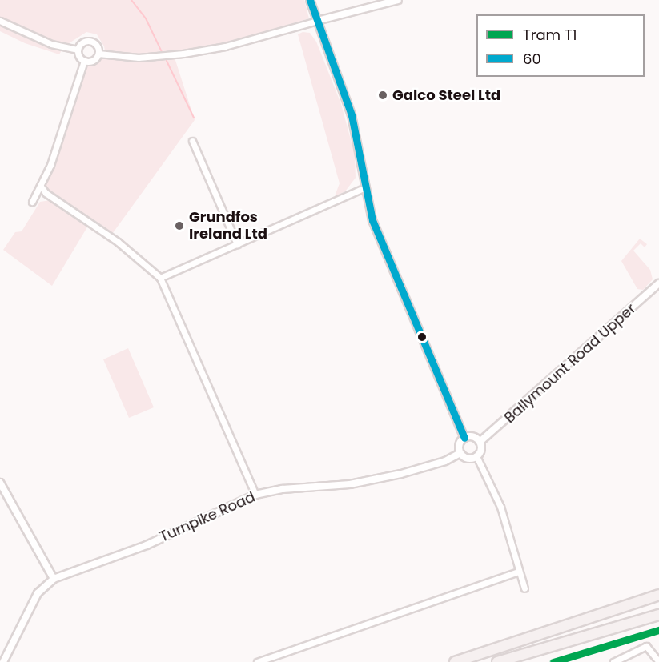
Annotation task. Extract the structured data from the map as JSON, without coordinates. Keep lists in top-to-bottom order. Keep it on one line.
{"streets":{"street":["Ballymount Road Upper","Turnpike Road"]},"crossings":[["Ballymount Road Upper","Turnpike Road"]],"places":["Galco Steel Ltd","Grundfos Ireland Ltd"],"lines":["transit line 60","tram line T1"],"legend":["Tram T1","60"]}
